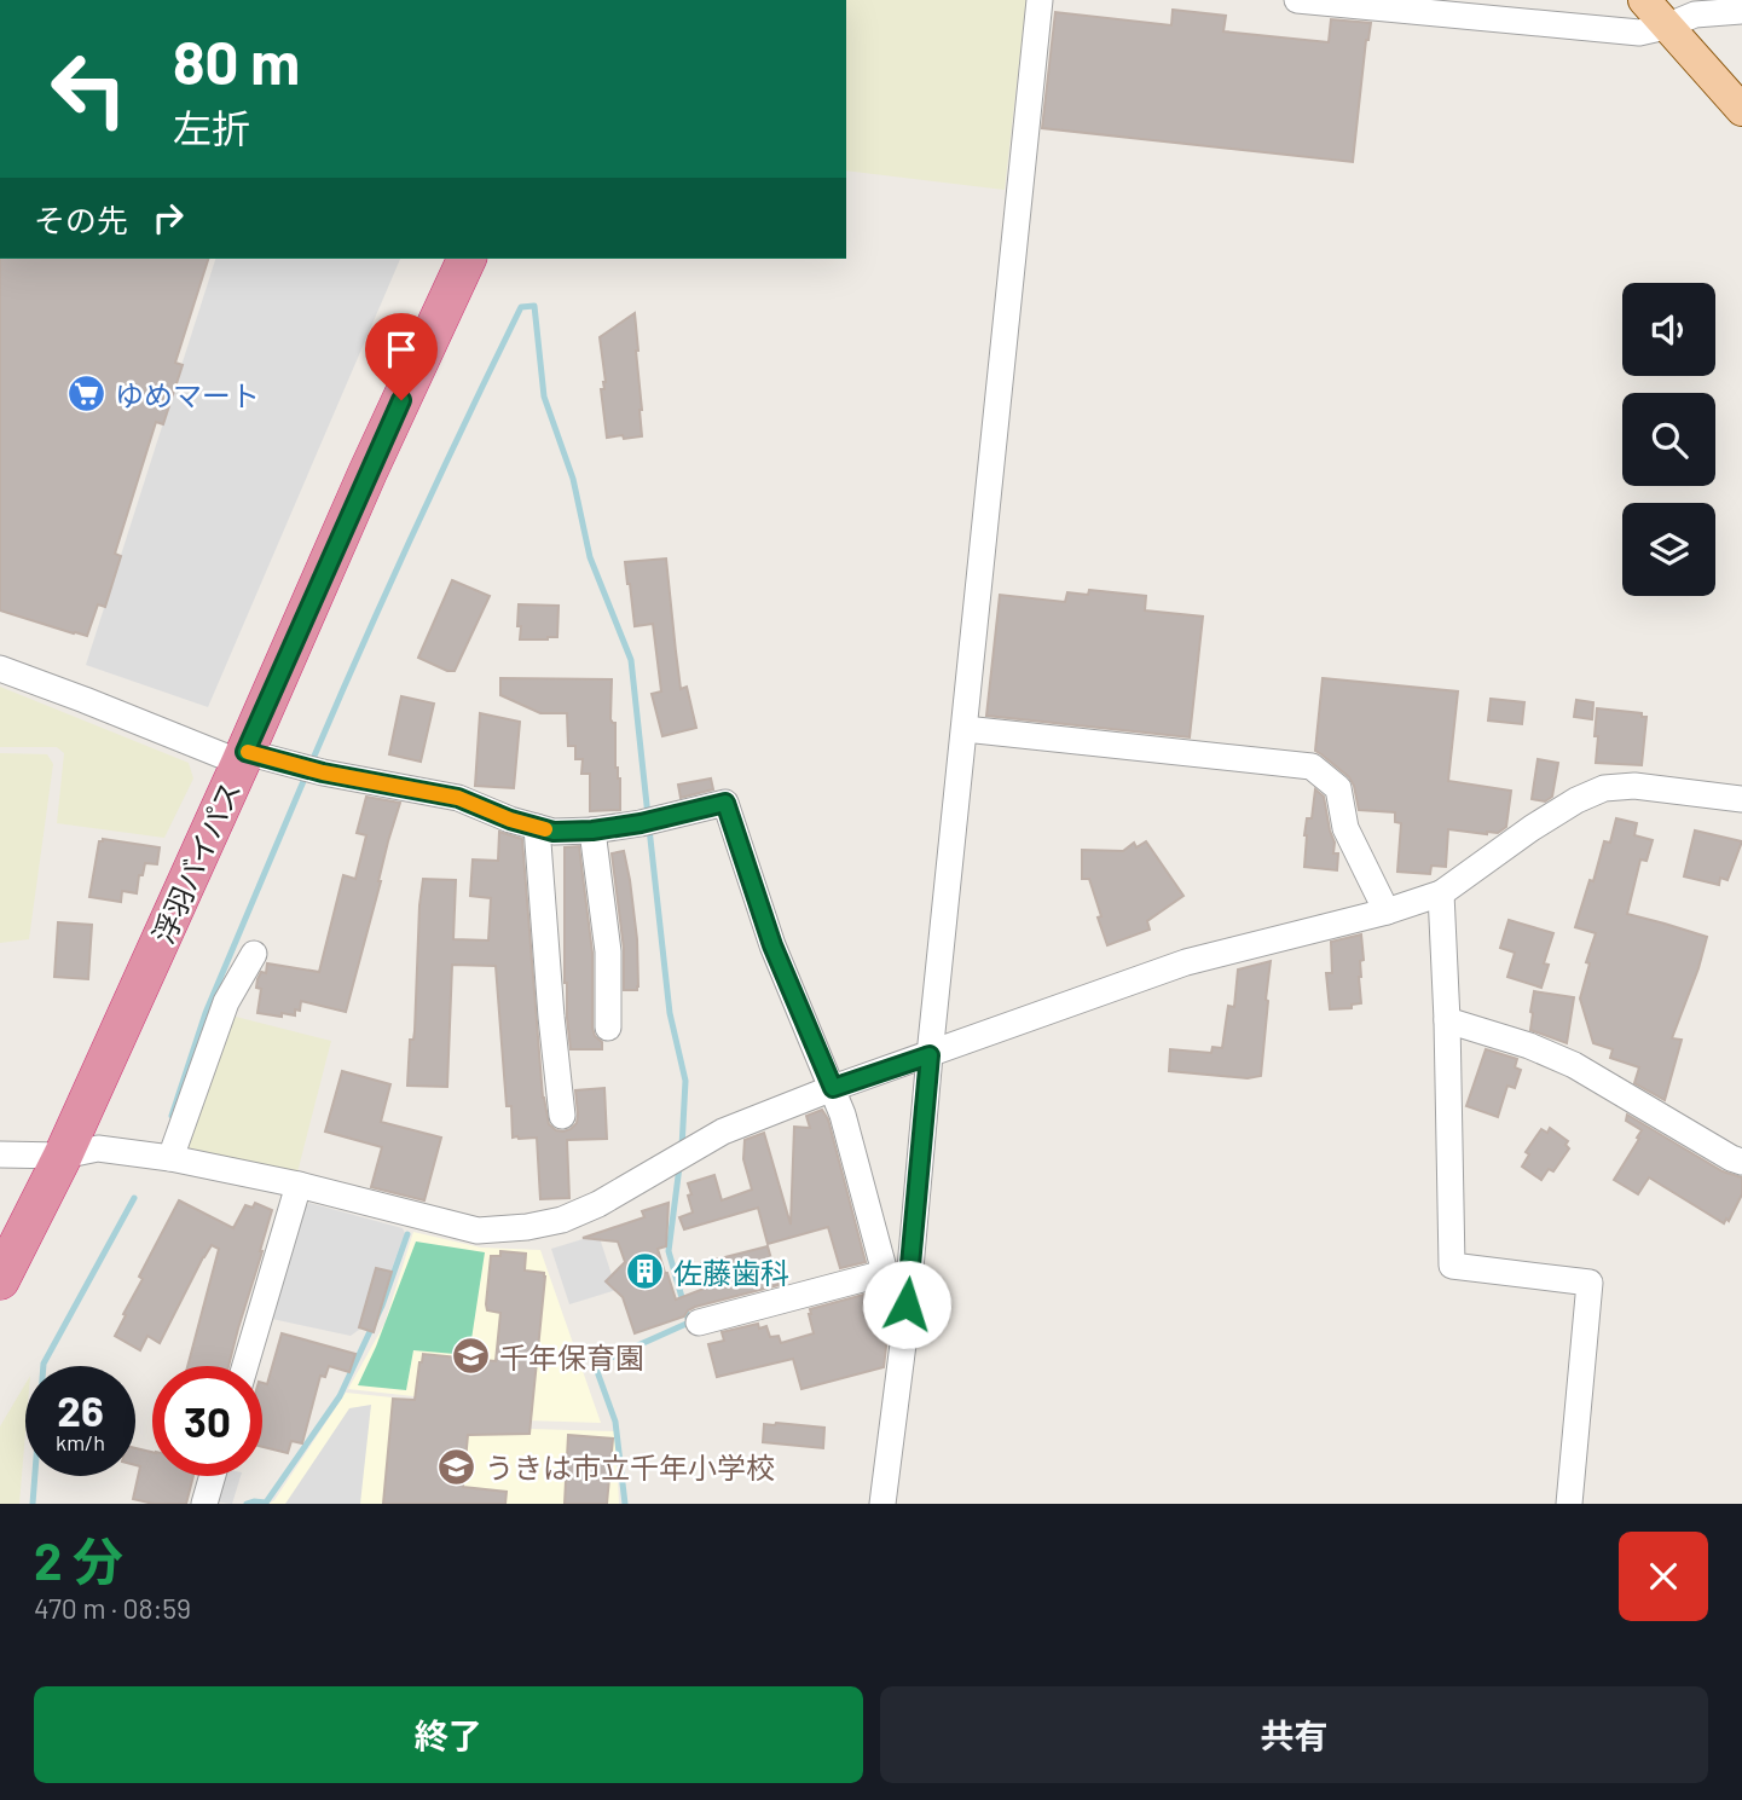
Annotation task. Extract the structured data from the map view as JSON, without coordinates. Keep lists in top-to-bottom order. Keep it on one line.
{"streets":{"highway":["浮羽バイパス"]},"places":{"supermarket":["ゆめマート"],"building":["佐藤歯科"],"school or university":["千年保育園","うきは市立千年小学校"]},"page":{"turn":["80 m","左折"],"then":"その先","speed":"26 km/h","limit":"30","heading":["2 分","470 m · 08:59"],"buttons":["終了","共有"]}}
